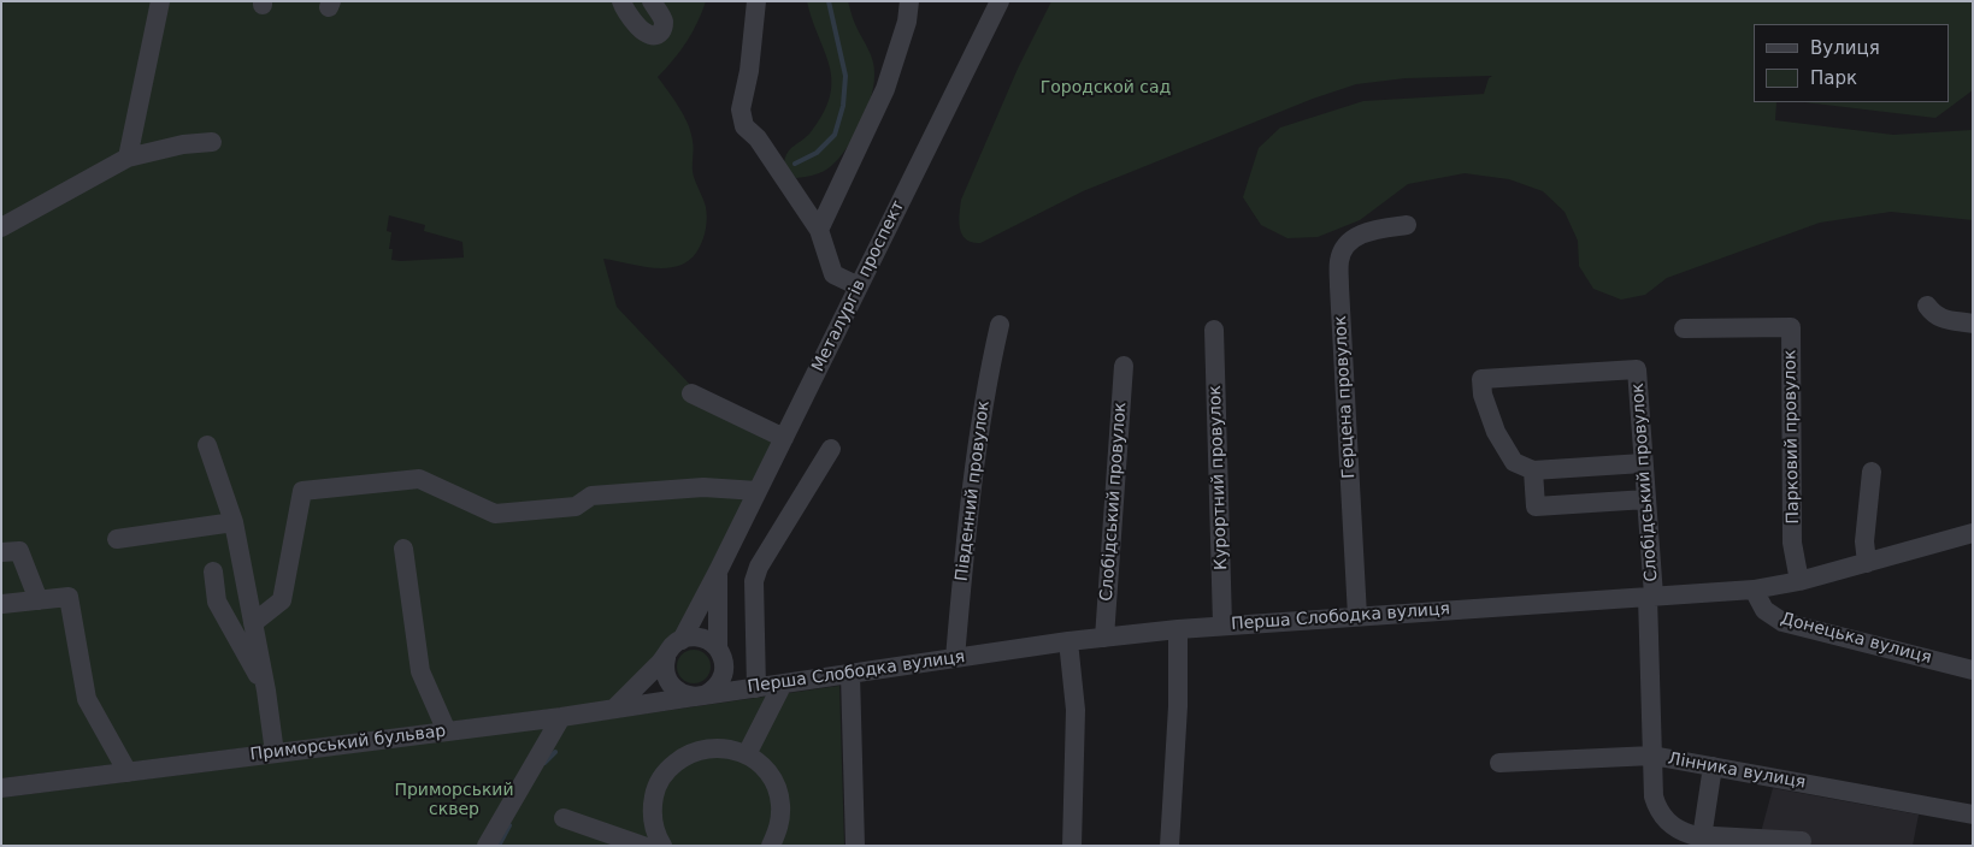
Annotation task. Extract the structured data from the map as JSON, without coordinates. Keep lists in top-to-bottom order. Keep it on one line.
{"streets":{"street":["Металургів проспект","Герцена провулок","Парковий провулок","Курортний провулок","Слобідський провулок","Південний провулок","Перша Слободка вулиця","Донецька вулиця","Приморський бульвар","Лінника вулиця"]},"crossings":[["Металургів проспект","Перша Слободка вулиця"],["Металургів проспект","Приморський бульвар"],["Герцена провулок","Перша Слободка вулиця"],["Парковий провулок","Перша Слободка вулиця"],["Курортний провулок","Перша Слободка вулиця"],["Слобідський провулок","Перша Слободка вулиця"],["Слобідський провулок","Лінника вулиця"],["Південний провулок","Перша Слободка вулиця"],["Перша Слободка вулиця","Донецька вулиця"],["Перша Слободка вулиця","Приморський бульвар"]],"parks":["Городской сад","Приморський сквер"],"legend":["Вулиця","Парк"]}
